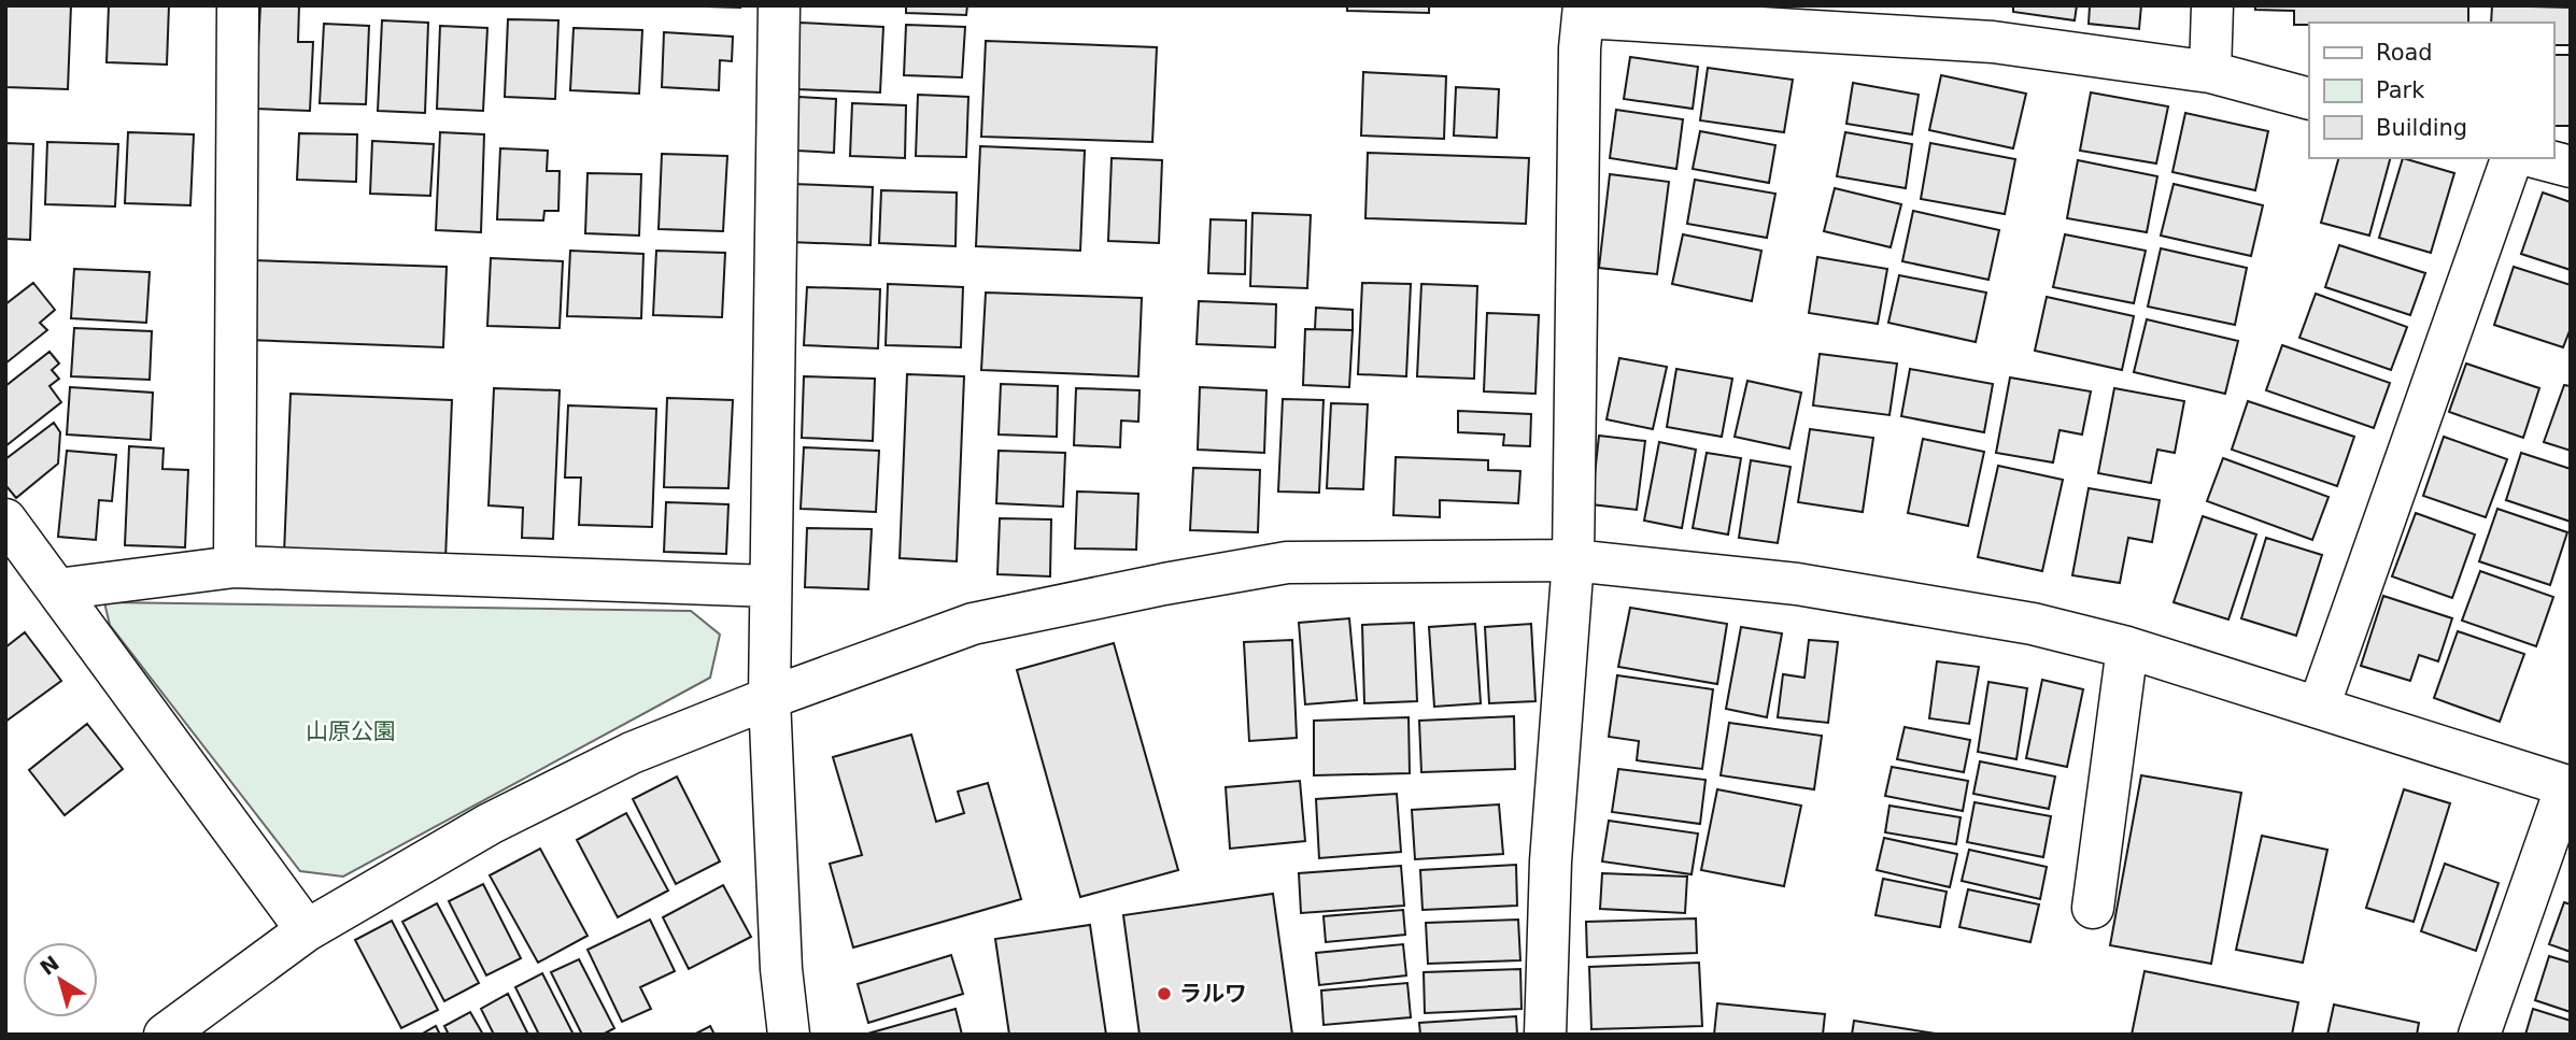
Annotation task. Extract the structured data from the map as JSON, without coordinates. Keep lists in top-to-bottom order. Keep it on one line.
{"parks":["山原公園"],"places":["ラルワ"],"legend":["Road","Park","Building"],"north":"top left"}
